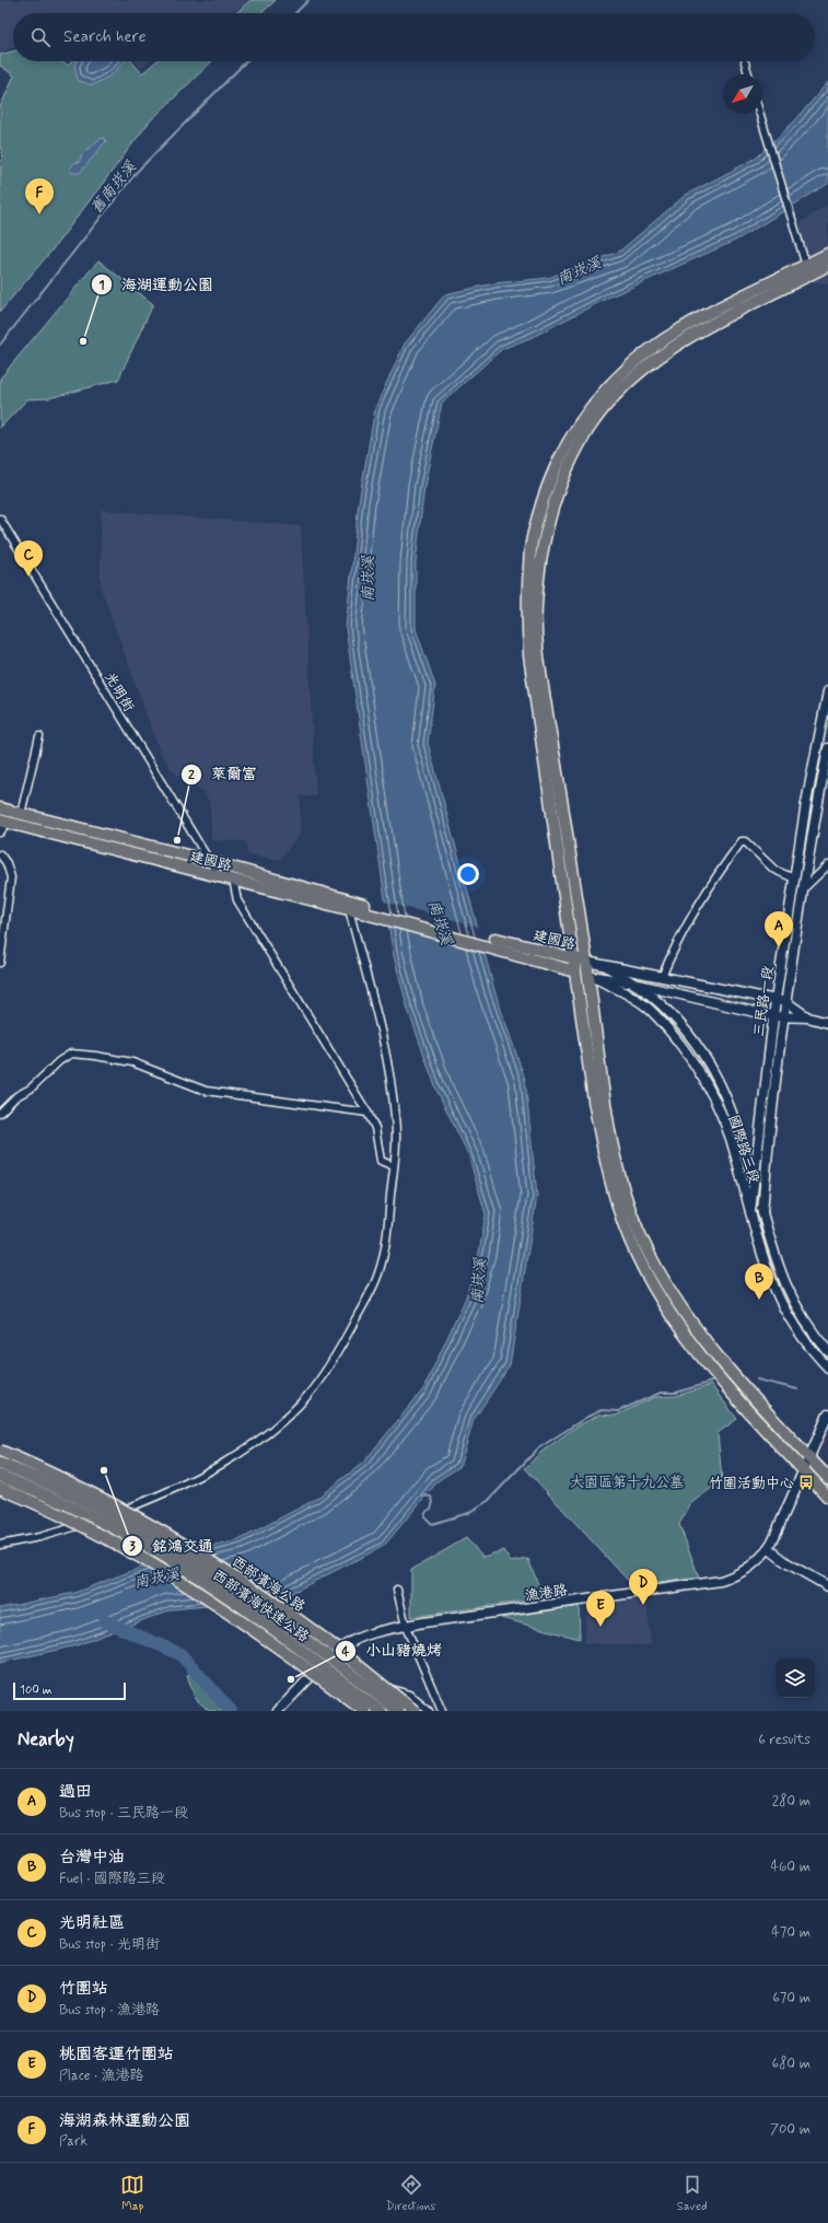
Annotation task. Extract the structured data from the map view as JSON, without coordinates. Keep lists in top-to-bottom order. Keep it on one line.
{"streets":{"main road":["建國路","西部濱海公路","西部濱海快速公路"],"street":["光明街","三民路一段","國際路三段","漁港路"]},"crossings":[["光明街","建國路"],["建國路","三民路一段"],["建國路","國際路三段"],["三民路一段","國際路三段"]],"water":["舊南崁溪","南崁溪"],"parks":["大園區第十九公墓"],"places":{"other":["海湖運動公園","萊爾富","銘鴻交通","小山豬燒烤"],"bus stop":["竹圍活動中心"]},"scale_bar":"100 m","north":"bottom left","page":{"search":"Search here","pins":["F","C","A","B","D","E"],"scale":"100 m","heading":["Nearby","6 results"],"list":[{"mark":"A","name":"過田","note":"Bus stop · 三民路一段","value":"280 m"},{"mark":"B","name":"台灣中油","note":"Fuel · 國際路三段","value":"460 m"},{"mark":"C","name":"光明社區","note":"Bus stop · 光明街","value":"470 m"},{"mark":"D","name":"竹圍站","note":"Bus stop · 漁港路","value":"670 m"},{"mark":"E","name":"桃園客運竹圍站","note":"Place · 漁港路","value":"680 m"},{"mark":"F","name":"海湖森林運動公園","note":"Park","value":"700 m"}],"nav":["Map","Directions","Saved"]}}
